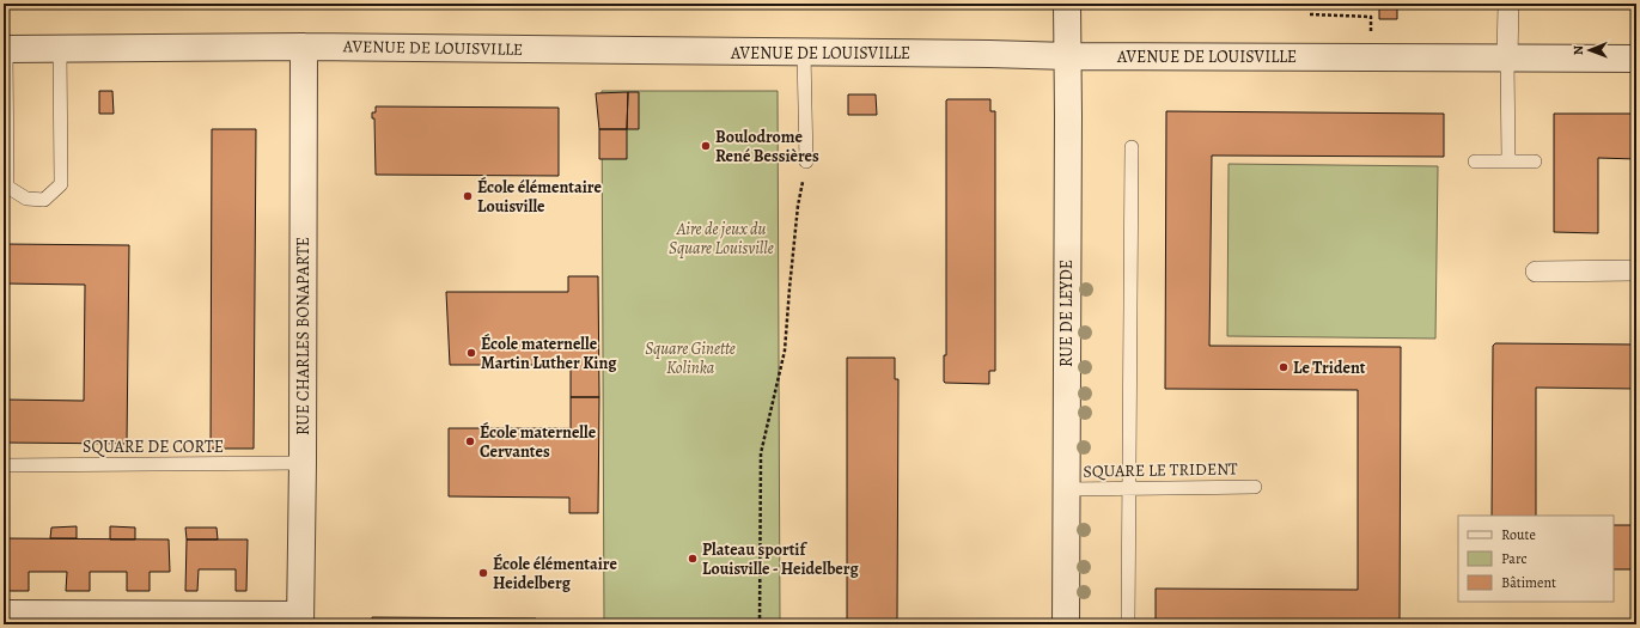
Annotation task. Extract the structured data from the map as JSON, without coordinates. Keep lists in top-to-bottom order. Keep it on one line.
{"streets":{"street":["AVENUE DE LOUISVILLE","RUE DE LEYDE","RUE CHARLES BONAPARTE"],"lane":["SQUARE DE CORTE","SQUARE LE TRIDENT"]},"crossings":[["AVENUE DE LOUISVILLE","RUE DE LEYDE"],["AVENUE DE LOUISVILLE","RUE CHARLES BONAPARTE"],["RUE DE LEYDE","SQUARE LE TRIDENT"],["RUE CHARLES BONAPARTE","SQUARE DE CORTE"]],"parks":["Aire de jeux du Square Louisville","Square Ginette Kolinka"],"places":["Boulodrome René Bessières","École élémentaire Louisville","École maternelle Martin Luther King","Le Trident","École maternelle Cervantes","Plateau sportif Louisville - Heidelberg","École élémentaire Heidelberg"],"legend":["Route","Parc","Bâtiment"],"north":"left"}
